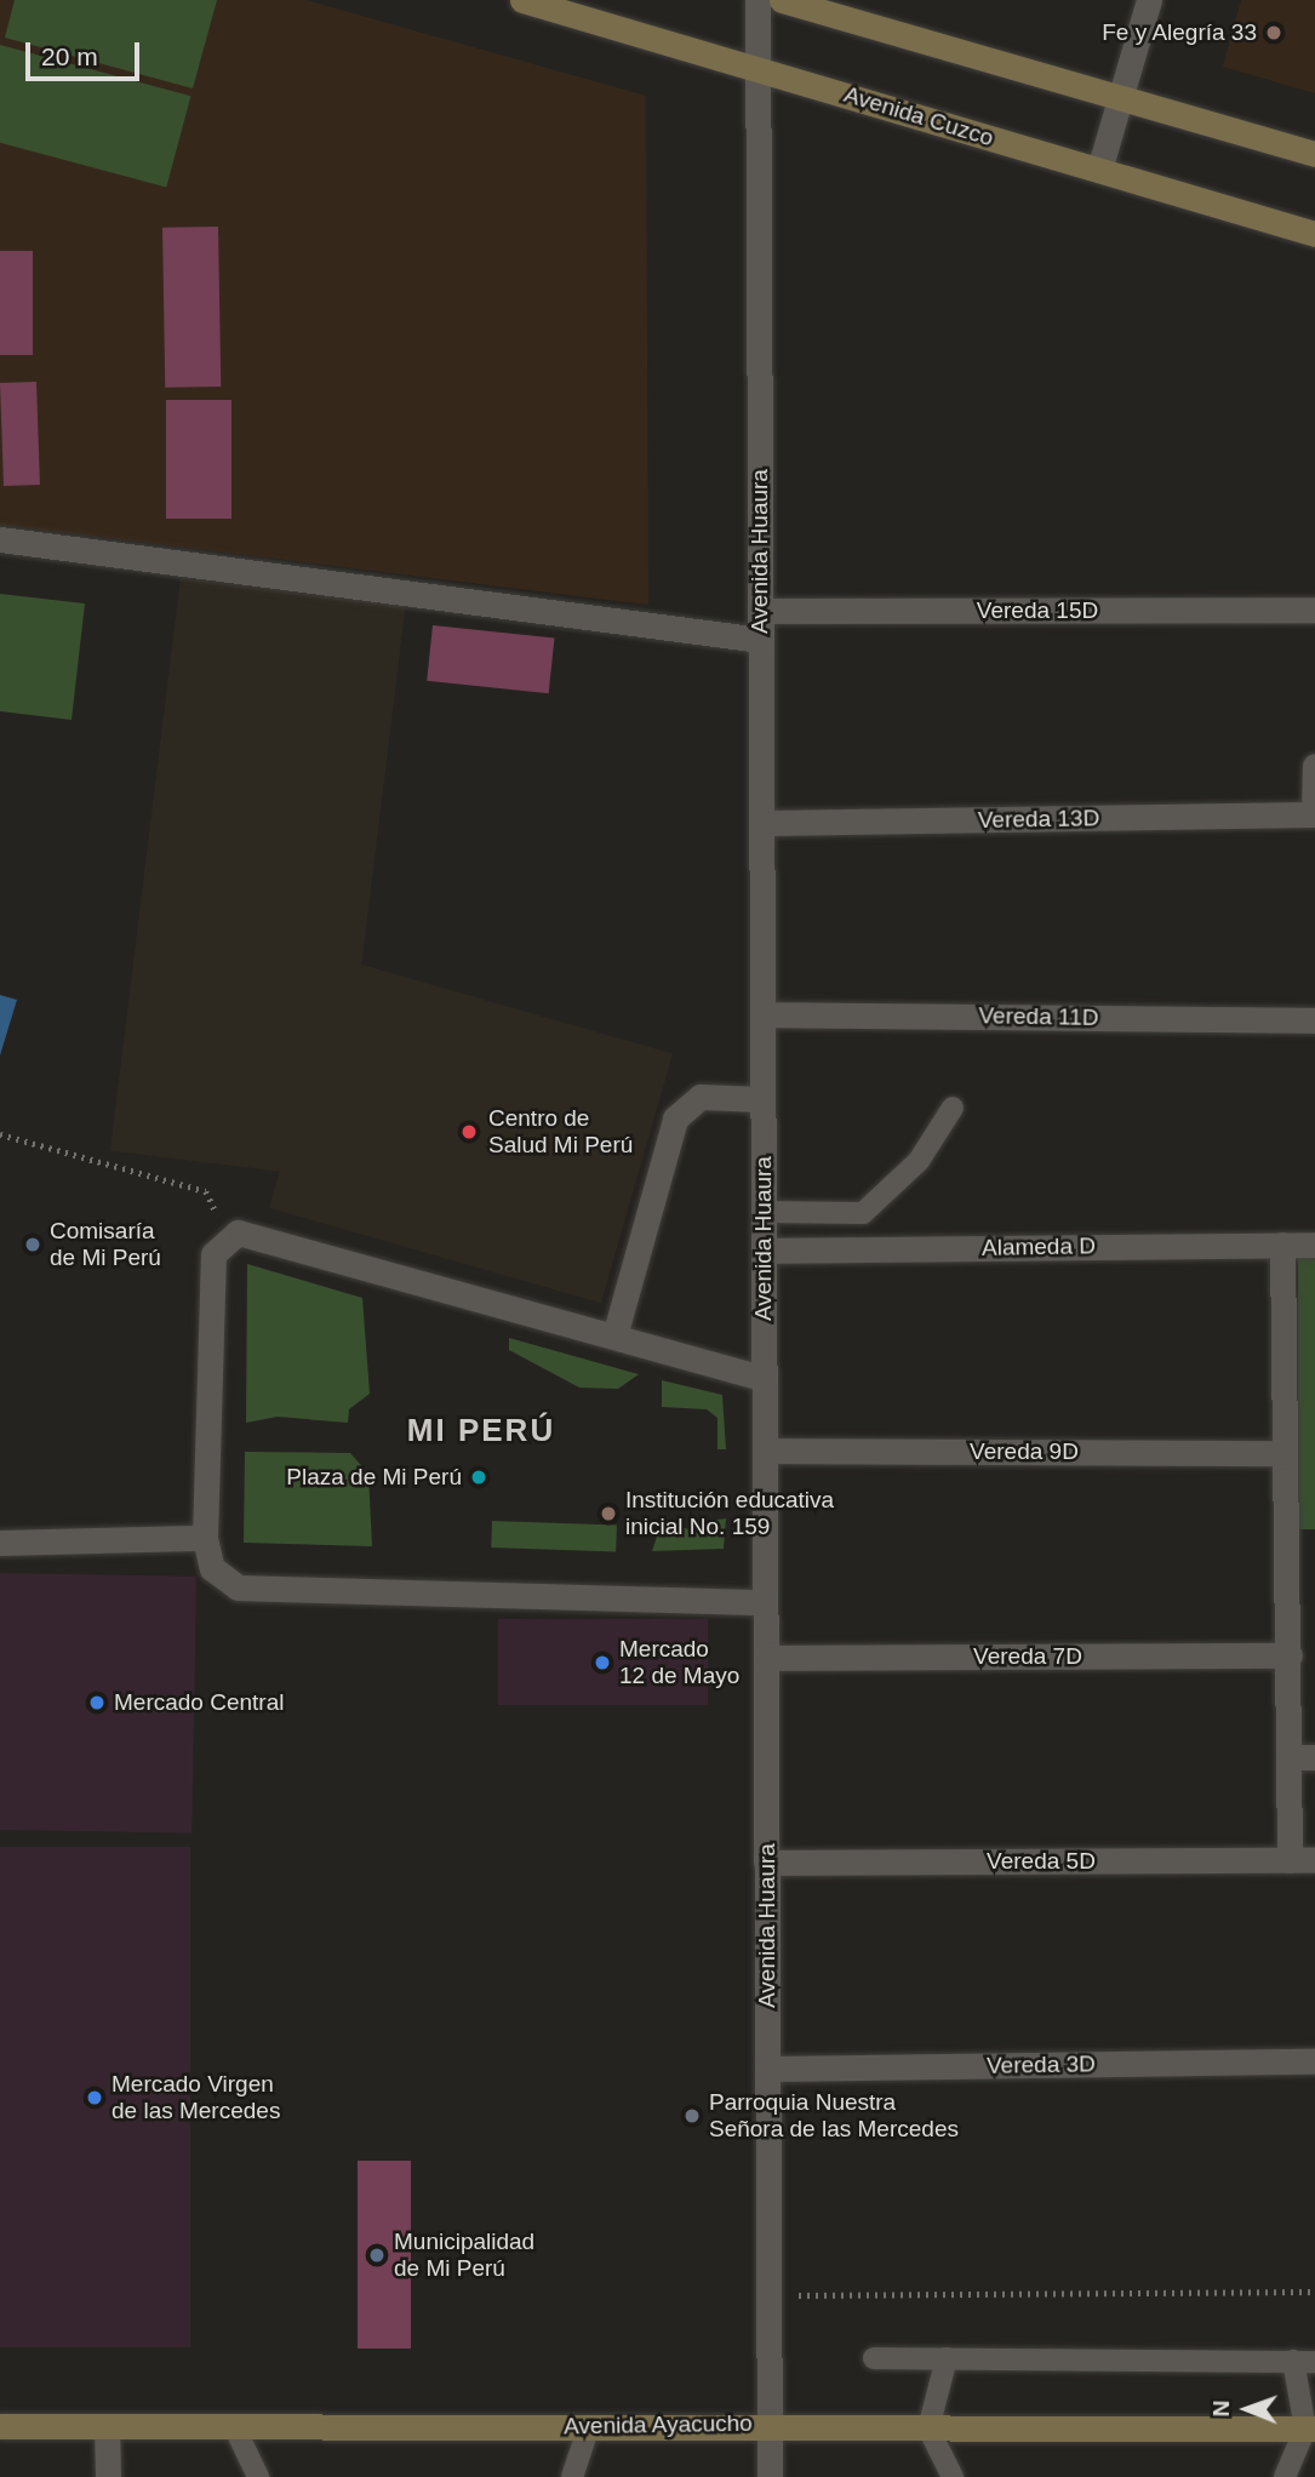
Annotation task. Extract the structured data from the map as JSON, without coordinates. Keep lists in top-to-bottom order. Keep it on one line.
{"streets":{"street":["Avenida Cuzco","Avenida Huaura","Vereda 15D","Vereda 13D","Vereda 11D","Alameda D","Vereda 9D","Vereda 7D","Vereda 5D","Vereda 3D","Avenida Ayacucho"]},"crossings":[["Avenida Cuzco","Avenida Huaura"],["Avenida Huaura","Vereda 15D"],["Avenida Huaura","Vereda 13D"],["Avenida Huaura","Vereda 11D"],["Avenida Huaura","Alameda D"],["Avenida Huaura","Vereda 9D"],["Avenida Huaura","Vereda 7D"],["Avenida Huaura","Vereda 5D"],["Avenida Huaura","Vereda 3D"],["Avenida Huaura","Avenida Ayacucho"]],"districts":["MI PERÚ"],"places":["Fe y Alegría 33","Centro de Salud Mi Perú","Comisaría de Mi Perú","Plaza de Mi Perú","Institución educativa inicial No. 159","Mercado 12 de Mayo","Mercado Central","Mercado Virgen de las Mercedes","Parroquia Nuestra Señora de las Mercedes","Municipalidad de Mi Perú"],"scale_bar":"20 m","north":"left"}
